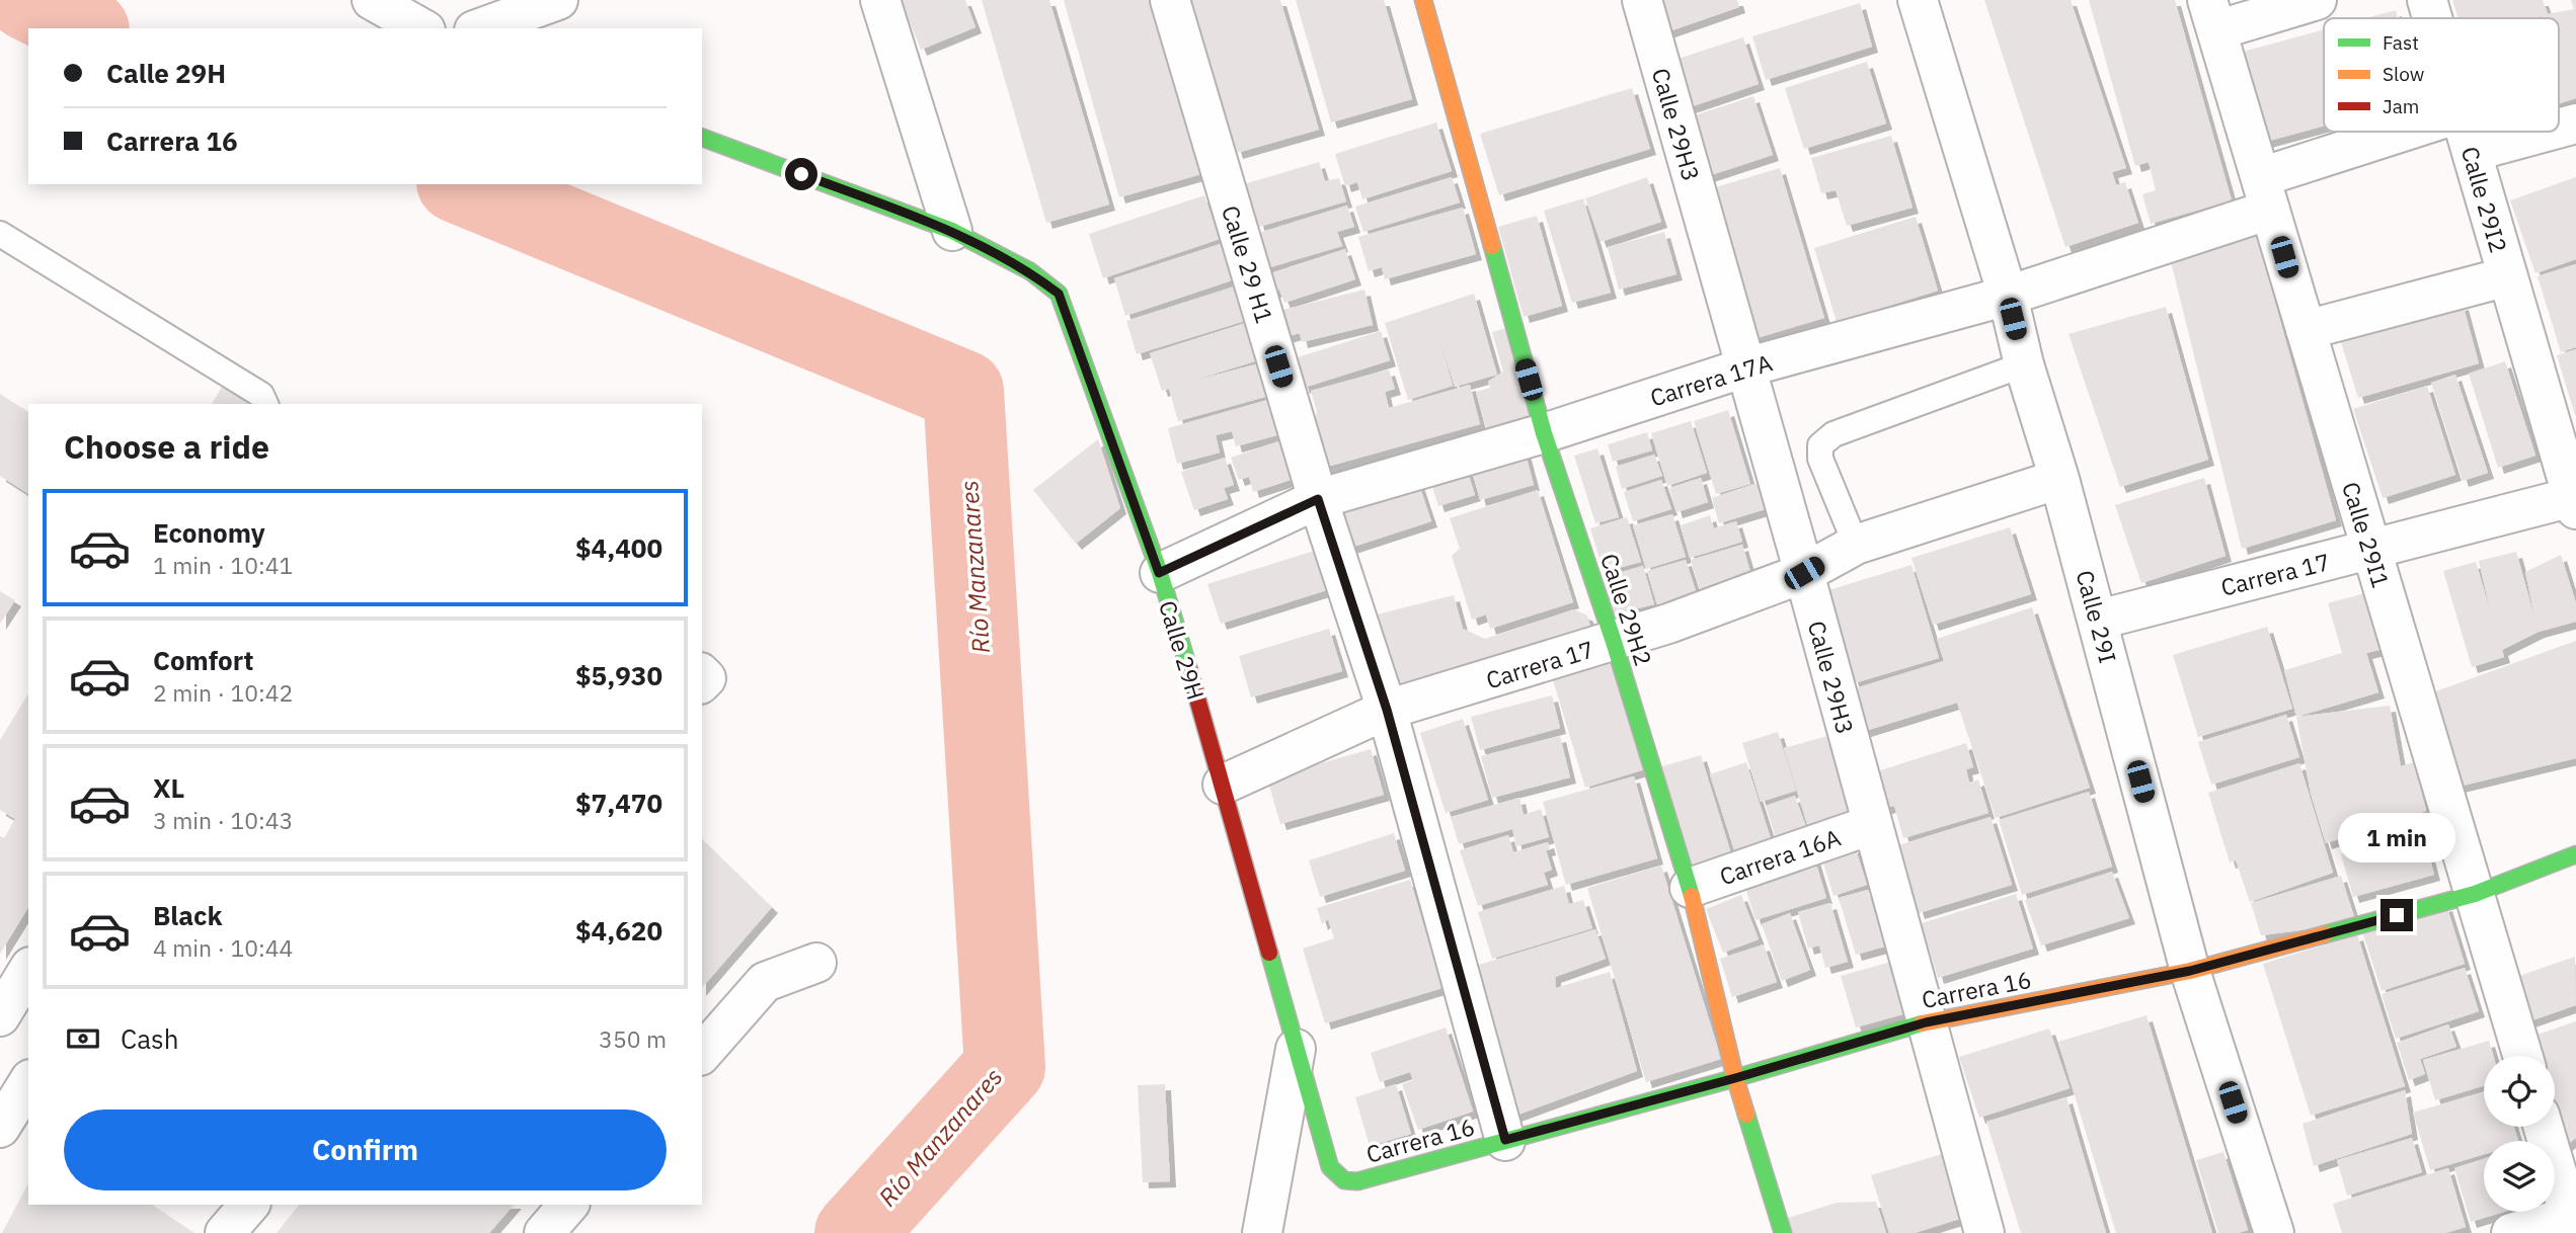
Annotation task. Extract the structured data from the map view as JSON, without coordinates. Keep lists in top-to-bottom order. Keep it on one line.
{"streets":{"street":["Calle 29H3","Calle 29I2","Calle 29 H1","Carrera 17A","Calle 29I1","Carrera 17","Calle 29H2","Calle 29I","Calle 29H","Carrera 16A","Carrera 16"]},"crossings":[["Calle 29H3","Carrera 17A"],["Calle 29H3","Carrera 17"],["Calle 29H3","Carrera 16A"],["Calle 29H3","Carrera 16"],["Calle 29I2","Calle 29I1"],["Calle 29I2","Carrera 17"],["Calle 29 H1","Carrera 17A"],["Calle 29 H1","Carrera 17"],["Calle 29 H1","Carrera 16"],["Carrera 17A","Calle 29I1"],["Carrera 17A","Calle 29H2"],["Carrera 17A","Calle 29I"],["Carrera 17A","Calle 29H"],["Calle 29I1","Carrera 17"],["Calle 29I1","Carrera 16"],["Carrera 17","Calle 29H2"],["Carrera 17","Calle 29I"],["Carrera 17","Calle 29H"],["Calle 29H2","Carrera 16A"],["Calle 29H2","Carrera 16"],["Calle 29I","Carrera 16"],["Calle 29H","Carrera 16"]],"water":["Río Manzanares"],"legend":["Fast","Slow","Jam"],"page":{"banner":["Calle 29H","Carrera 16"],"heading":"Choose a ride","list":[{"name":"Economy","note":"1 min · 10:41","value":"$4,400"},{"name":"Comfort","note":"2 min · 10:42","value":"$5,930"},{"name":"XL","note":"3 min · 10:43","value":"$7,470"},{"name":"Black","note":"4 min · 10:44","value":"$4,620"}],"bubble":"1 min","pay":["Cash","350 m"],"buttons":"Confirm"}}
